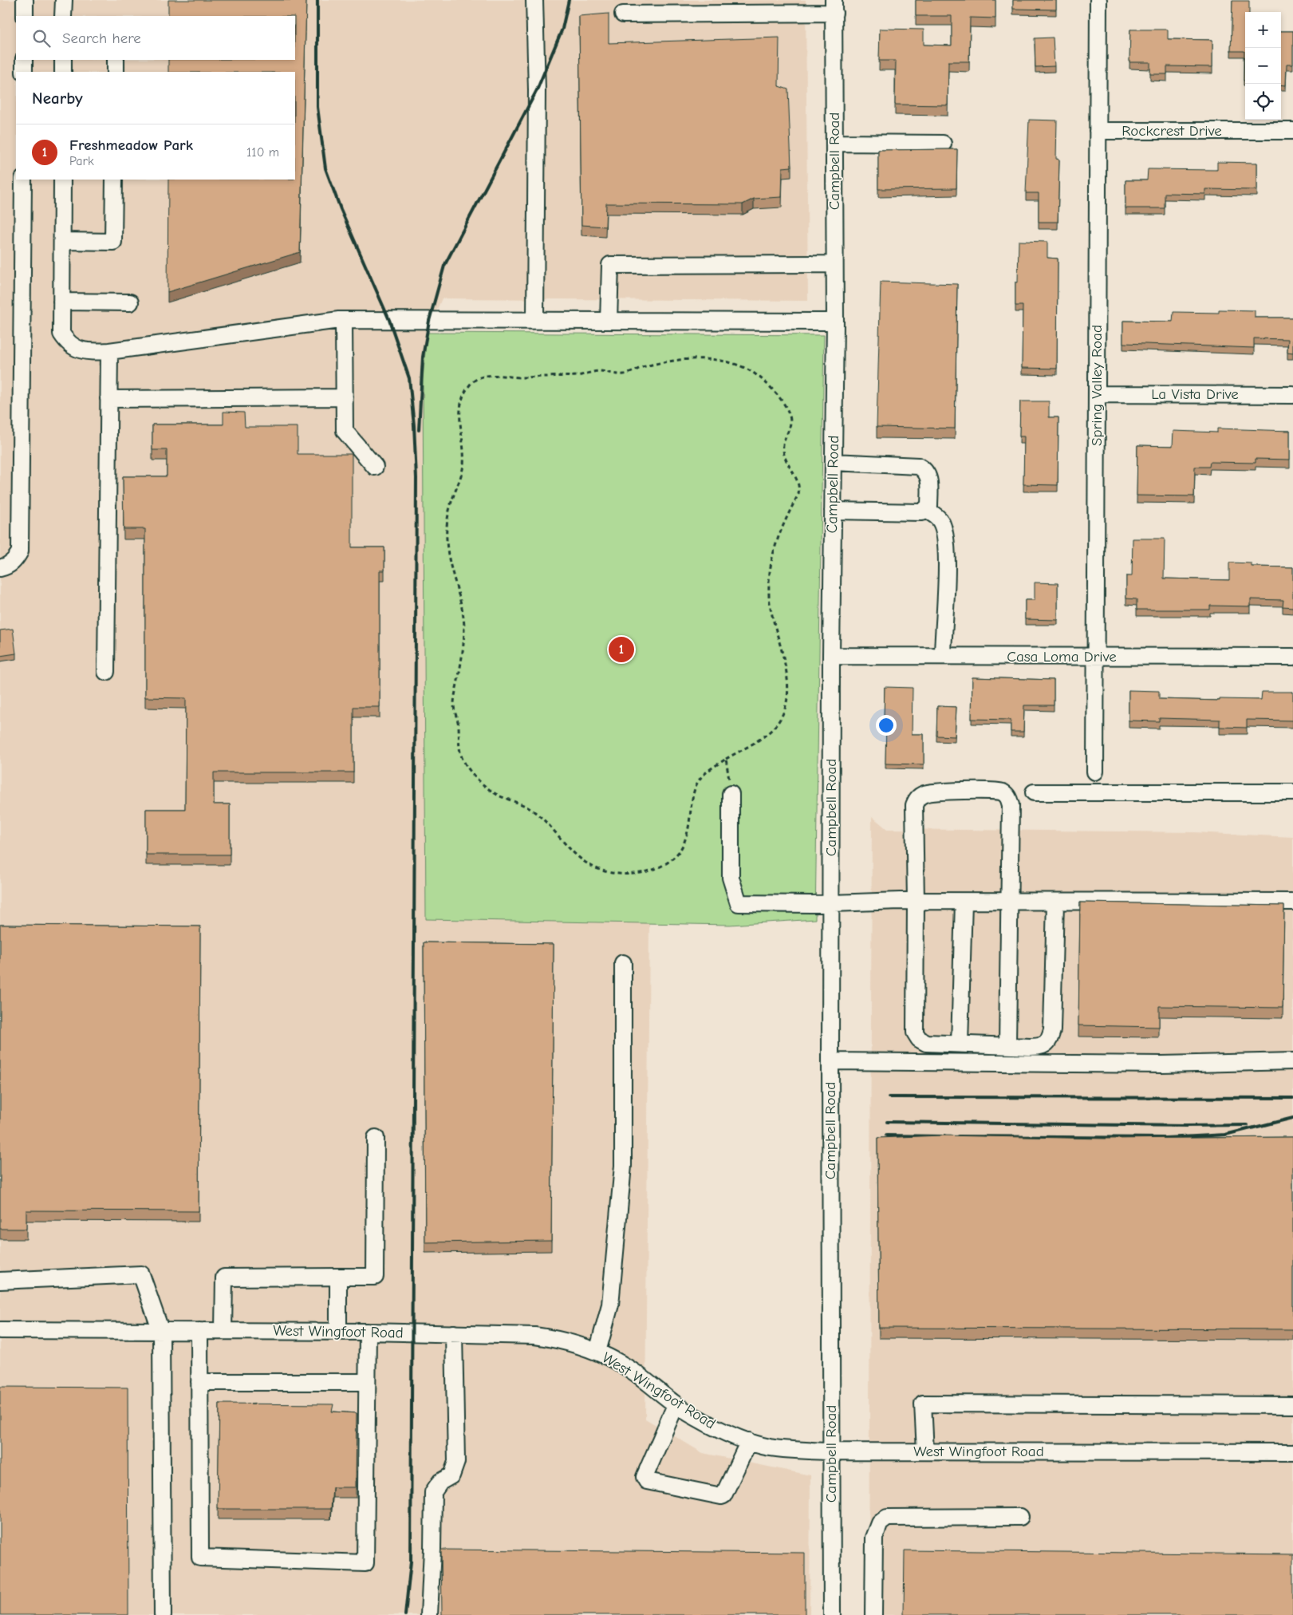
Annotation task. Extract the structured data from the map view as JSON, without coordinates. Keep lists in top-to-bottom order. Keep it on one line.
{"streets":{"street":["Rockcrest Drive","Campbell Road","Spring Valley Road","La Vista Drive","Casa Loma Drive","West Wingfoot Road"]},"crossings":[["Rockcrest Drive","Spring Valley Road"],["Campbell Road","Casa Loma Drive"],["Campbell Road","West Wingfoot Road"],["Spring Valley Road","La Vista Drive"],["Spring Valley Road","Casa Loma Drive"]],"page":{"map_buttons":["+","−"],"search":"Search here","heading":"Nearby","list":[{"mark":"1","name":"Freshmeadow Park","note":"Park","value":"110 m"}],"pins":"1"}}
